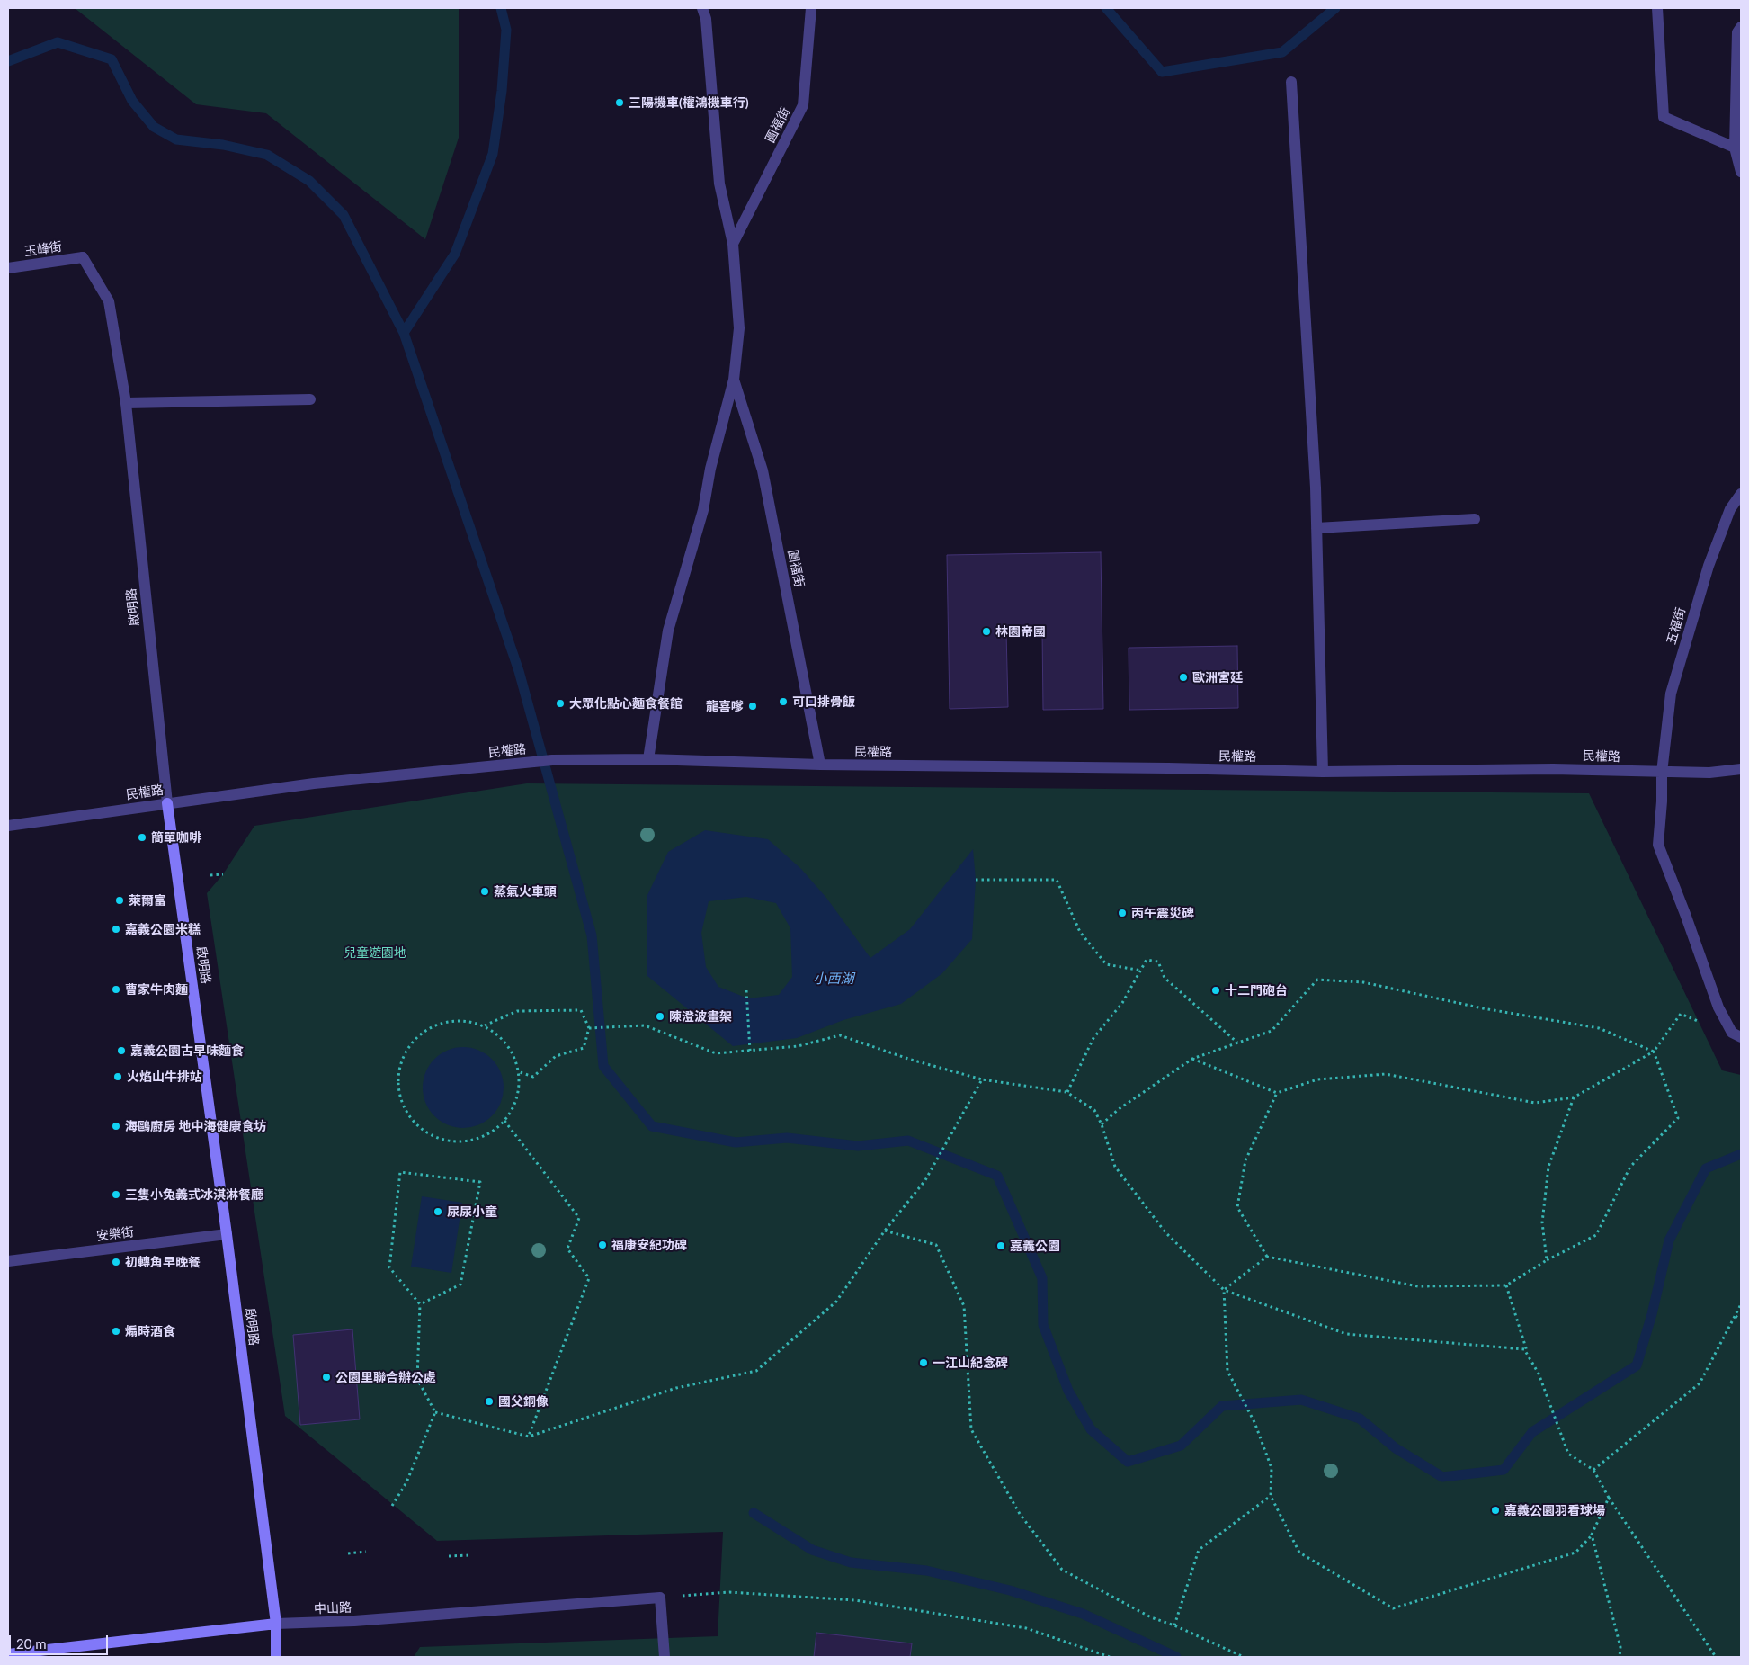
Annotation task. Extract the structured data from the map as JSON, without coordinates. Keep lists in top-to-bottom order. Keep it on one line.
{"streets":{"street":["圓福街","玉峰街","啟明路","五福街","民權路","安樂街","中山路"]},"crossings":[["圓福街","民權路"],["玉峰街","啟明路"],["啟明路","民權路"],["啟明路","安樂街"],["啟明路","中山路"],["五福街","民權路"]],"water":["小西湖"],"parks":["兒童遊園地"],"places":["三陽機車(權鴻機車行)","林園帝國","歐洲宮廷","可口排骨飯","大眾化點心麵食餐館","龍喜嗲","簡單咖啡","蒸氣火車頭","萊爾富","丙午震災碑","嘉義公園米糕","曹家牛肉麵","十二門砲台","陳澄波畫架","嘉義公園古早味麵食","火焰山牛排站","海鷗廚房 地中海健康食坊","三隻小兔義式冰淇淋餐廳","尿尿小童","福康安紀功碑","嘉義公園","初轉角早晚餐","煽時酒食","一江山紀念碑","公園里聯合辦公處","國父銅像","嘉義公園羽看球場"],"scale_bar":"20 m"}
